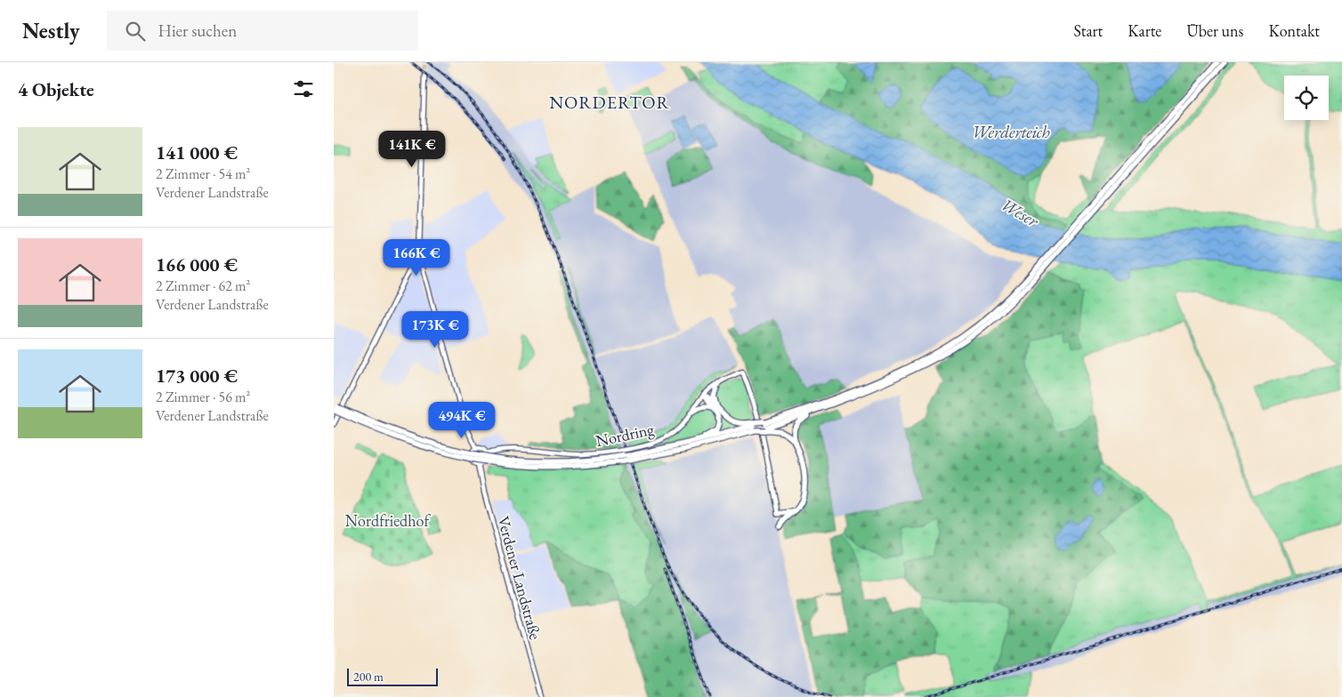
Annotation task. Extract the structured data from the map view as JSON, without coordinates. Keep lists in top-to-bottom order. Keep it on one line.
{"streets":{"main road":["Nordring","Verdener Landstraße"]},"crossings":[["Nordring","Verdener Landstraße"]],"districts":["NORDERTOR"],"water":["Werderteich","Weser"],"parks":["Nordfriedhof"],"scale_bar":"200 m","page":{"header":"Nestly","search":"Hier suchen","nav":["Start","Karte","Über uns","Kontakt"],"heading":"4 Objekte","list":[{"name":"141 000 €","note":"2 Zimmer · 54 m² · Verdener Landstraße"},{"name":"166 000 €","note":"2 Zimmer · 62 m² · Verdener Landstraße"},{"name":"173 000 €","note":"2 Zimmer · 56 m² · Verdener Landstraße"}],"price":["141K €","166K €","173K €","494K €"],"scale":"200 m"}}
